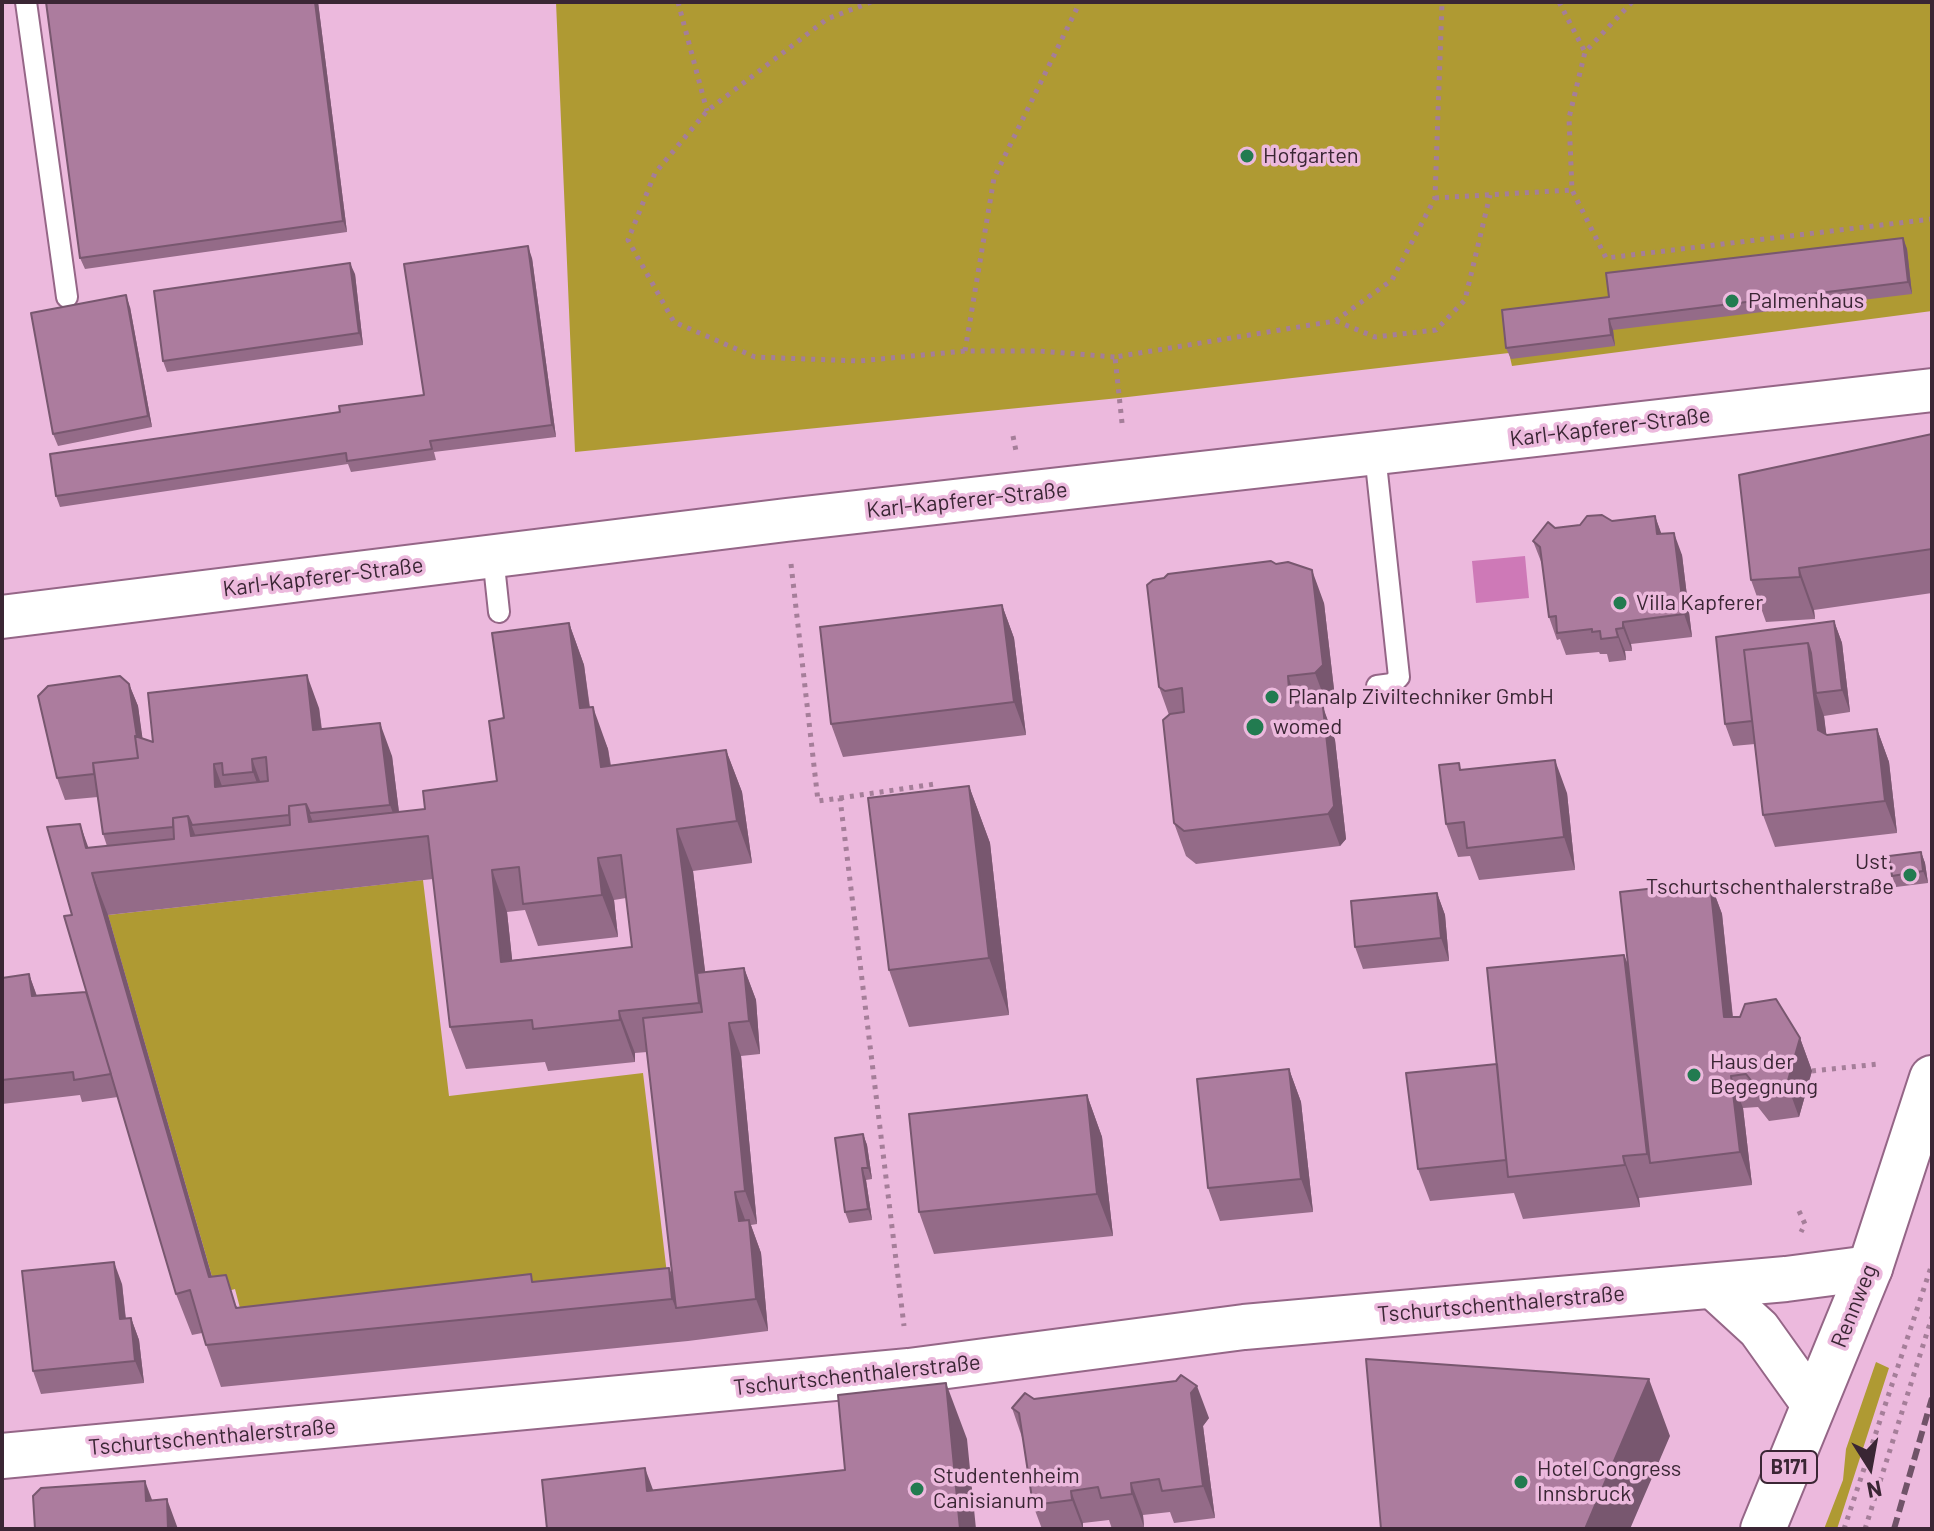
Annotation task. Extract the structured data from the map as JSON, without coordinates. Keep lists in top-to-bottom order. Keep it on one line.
{"streets":{"street":["Karl-Kapferer-Straße","Tschurtschenthalerstraße","Rennweg","B171"]},"crossings":[["Tschurtschenthalerstraße","Rennweg"]],"places":["Hofgarten","Palmenhaus","Villa Kapferer","Planalp Ziviltechniker GmbH","womed","Ust. Tschurtschenthalerstraße","Haus der Begegnung","Hotel Congress Innsbruck","Studentenheim Canisianum"],"north":"bottom"}
